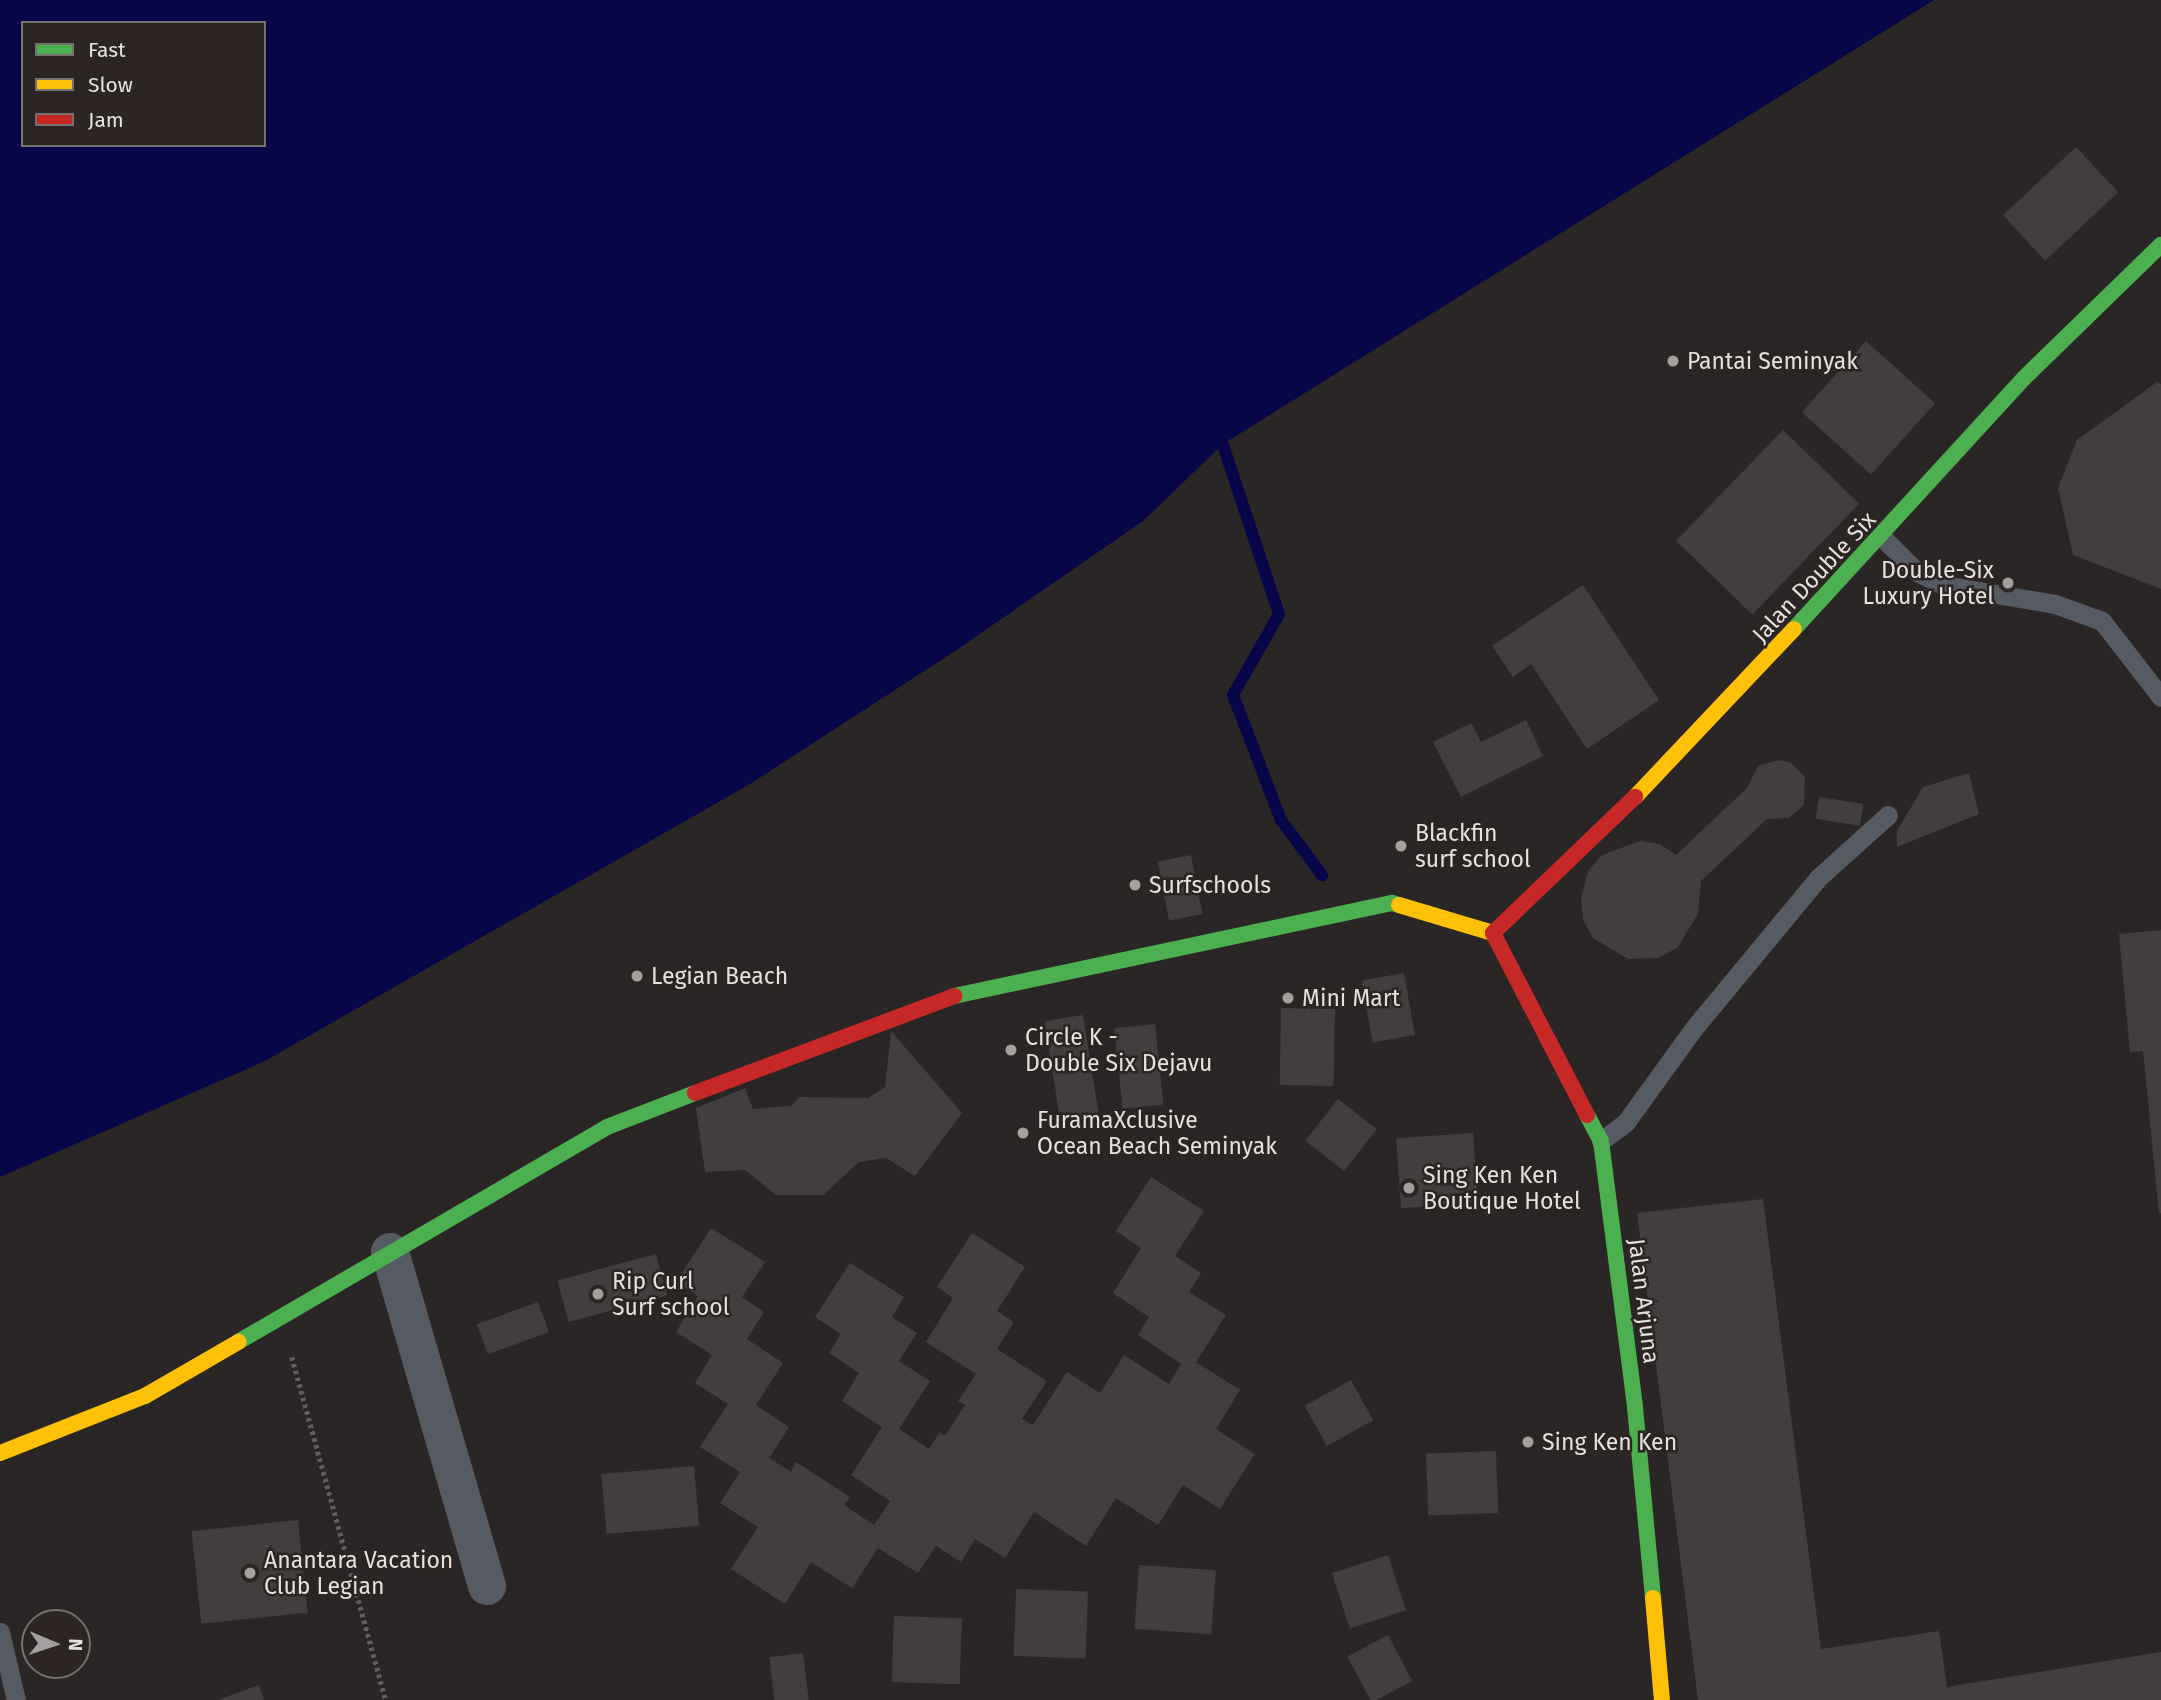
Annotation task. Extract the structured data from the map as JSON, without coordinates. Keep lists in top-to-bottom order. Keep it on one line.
{"streets":{"street":["Jalan Double Six","Jalan Arjuna"]},"crossings":[["Jalan Double Six","Jalan Arjuna"]],"places":["Pantai Seminyak","Double-Six Luxury Hotel","Blackfin surf school","Surfschools","Legian Beach","Mini Mart","Circle K - Double Six Dejavu","FuramaXclusive Ocean Beach Seminyak","Sing Ken Ken Boutique Hotel","Rip Curl Surf school","Sing Ken Ken","Anantara Vacation Club Legian"],"legend":["Fast","Slow","Jam"],"north":"right"}
